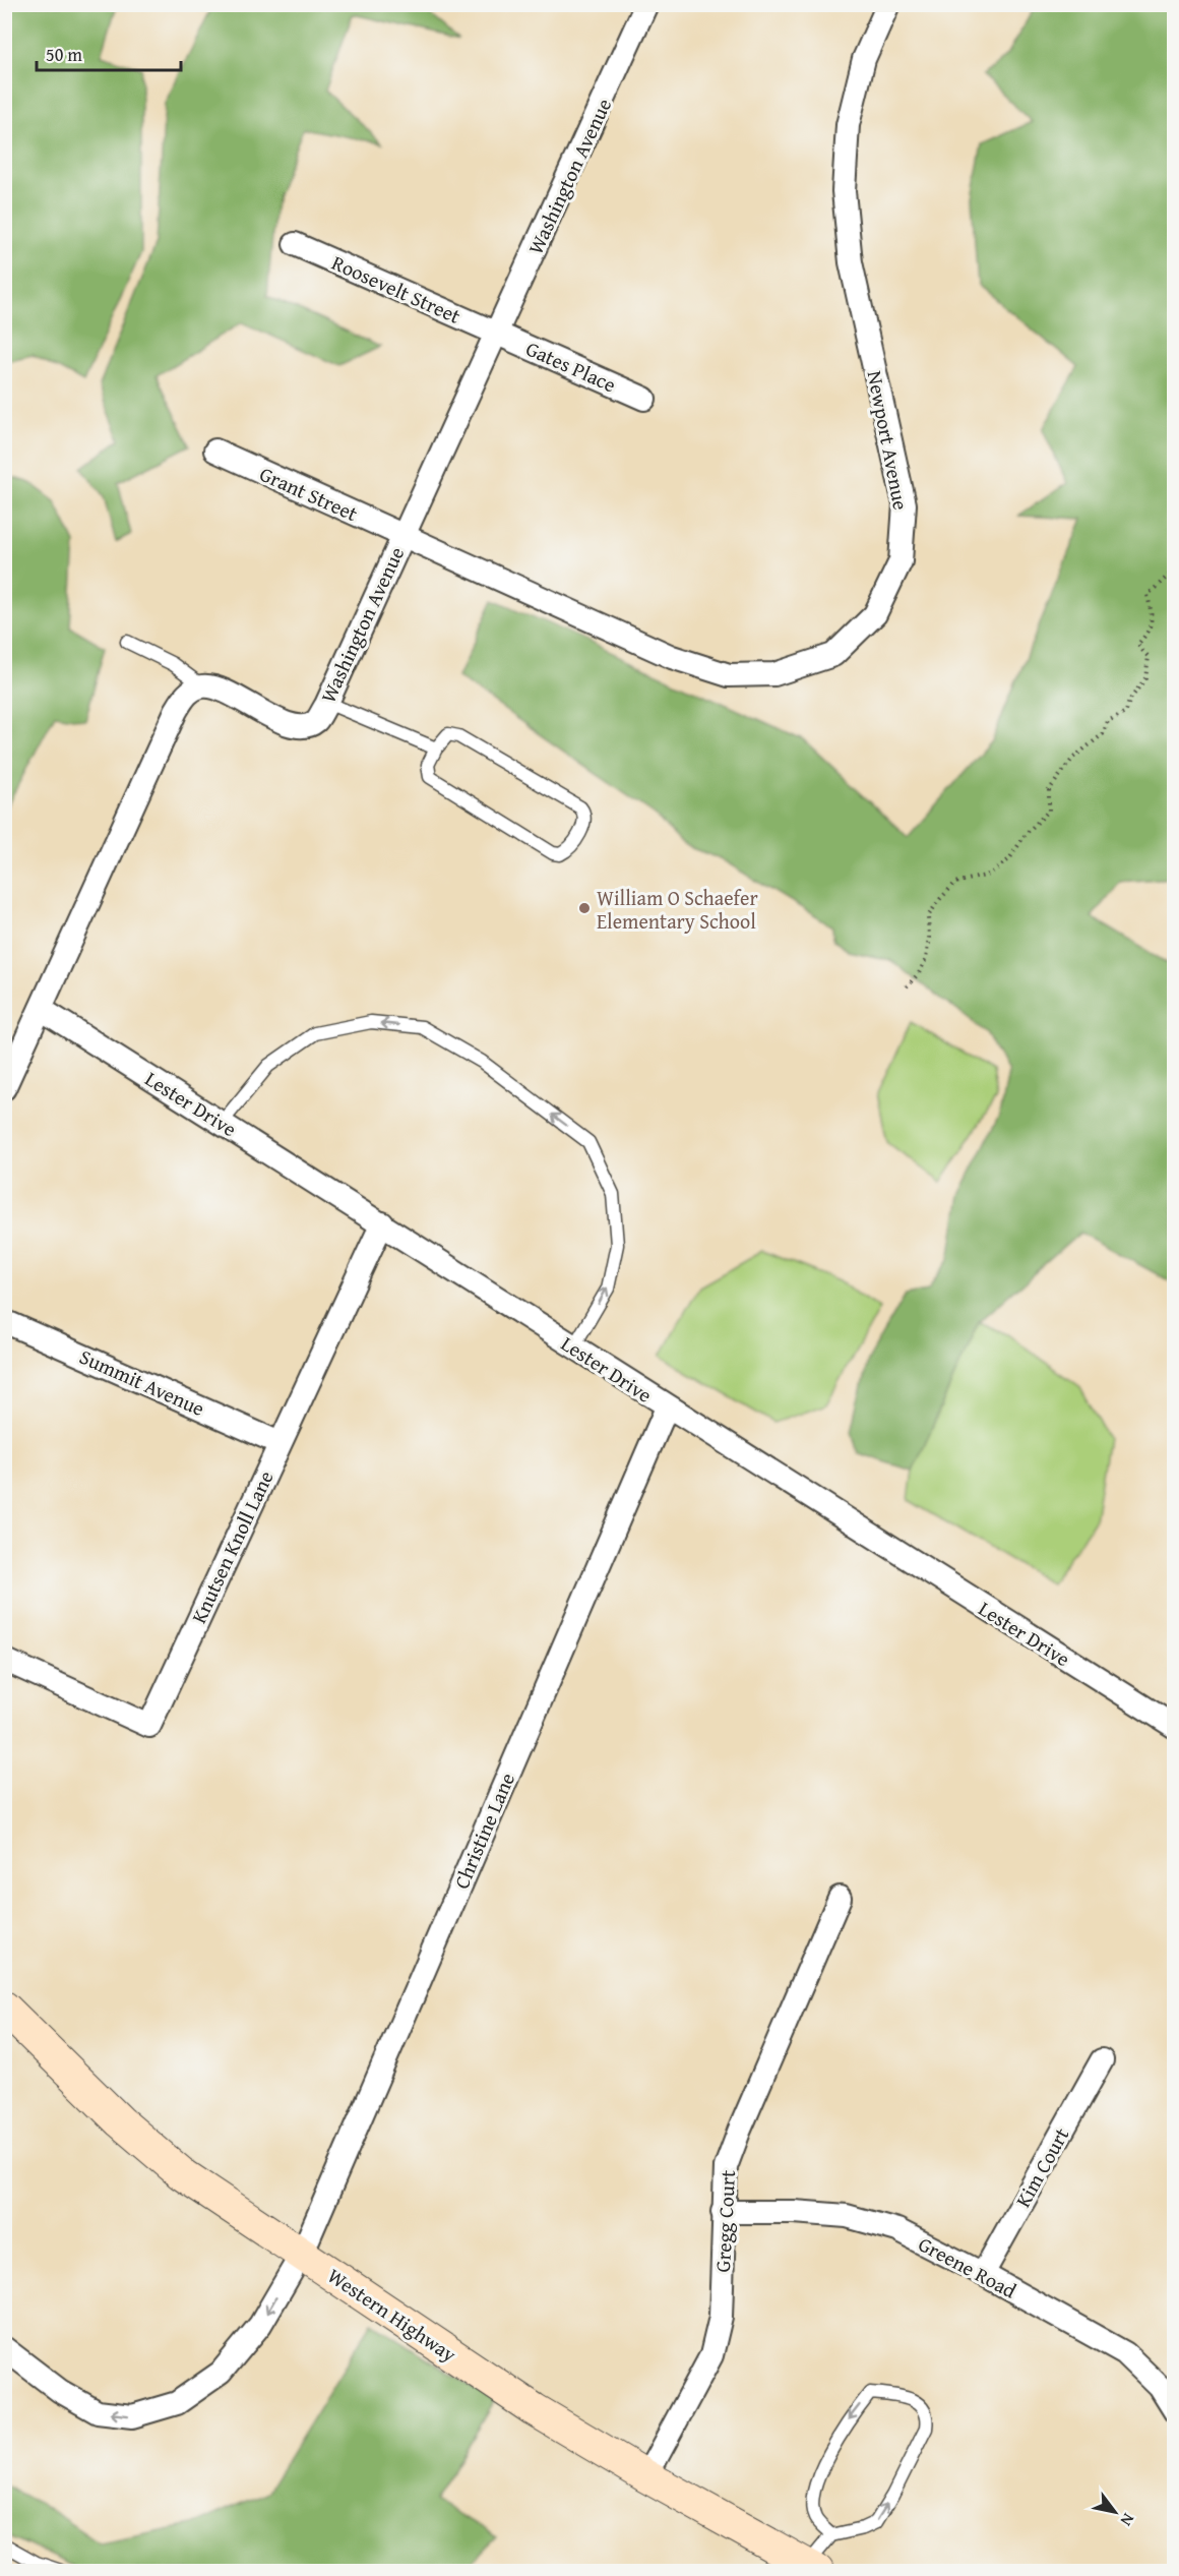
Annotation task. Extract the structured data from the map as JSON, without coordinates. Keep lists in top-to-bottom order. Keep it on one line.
{"streets":{"street":["Washington Avenue","Roosevelt Street","Gates Place","Newport Avenue","Grant Street","Lester Drive","Summit Avenue","Knutsen Knoll Lane","Christine Lane","Kim Court","Gregg Court","Greene Road","Western Highway"]},"crossings":[["Washington Avenue","Roosevelt Street"],["Washington Avenue","Gates Place"],["Washington Avenue","Newport Avenue"],["Washington Avenue","Grant Street"],["Roosevelt Street","Gates Place"],["Newport Avenue","Grant Street"],["Lester Drive","Knutsen Knoll Lane"],["Lester Drive","Christine Lane"],["Summit Avenue","Knutsen Knoll Lane"],["Christine Lane","Western Highway"],["Kim Court","Greene Road"],["Gregg Court","Greene Road"],["Gregg Court","Western Highway"]],"places":["William O Schaefer Elementary School"],"scale_bar":"50 m","north":"bottom right"}
